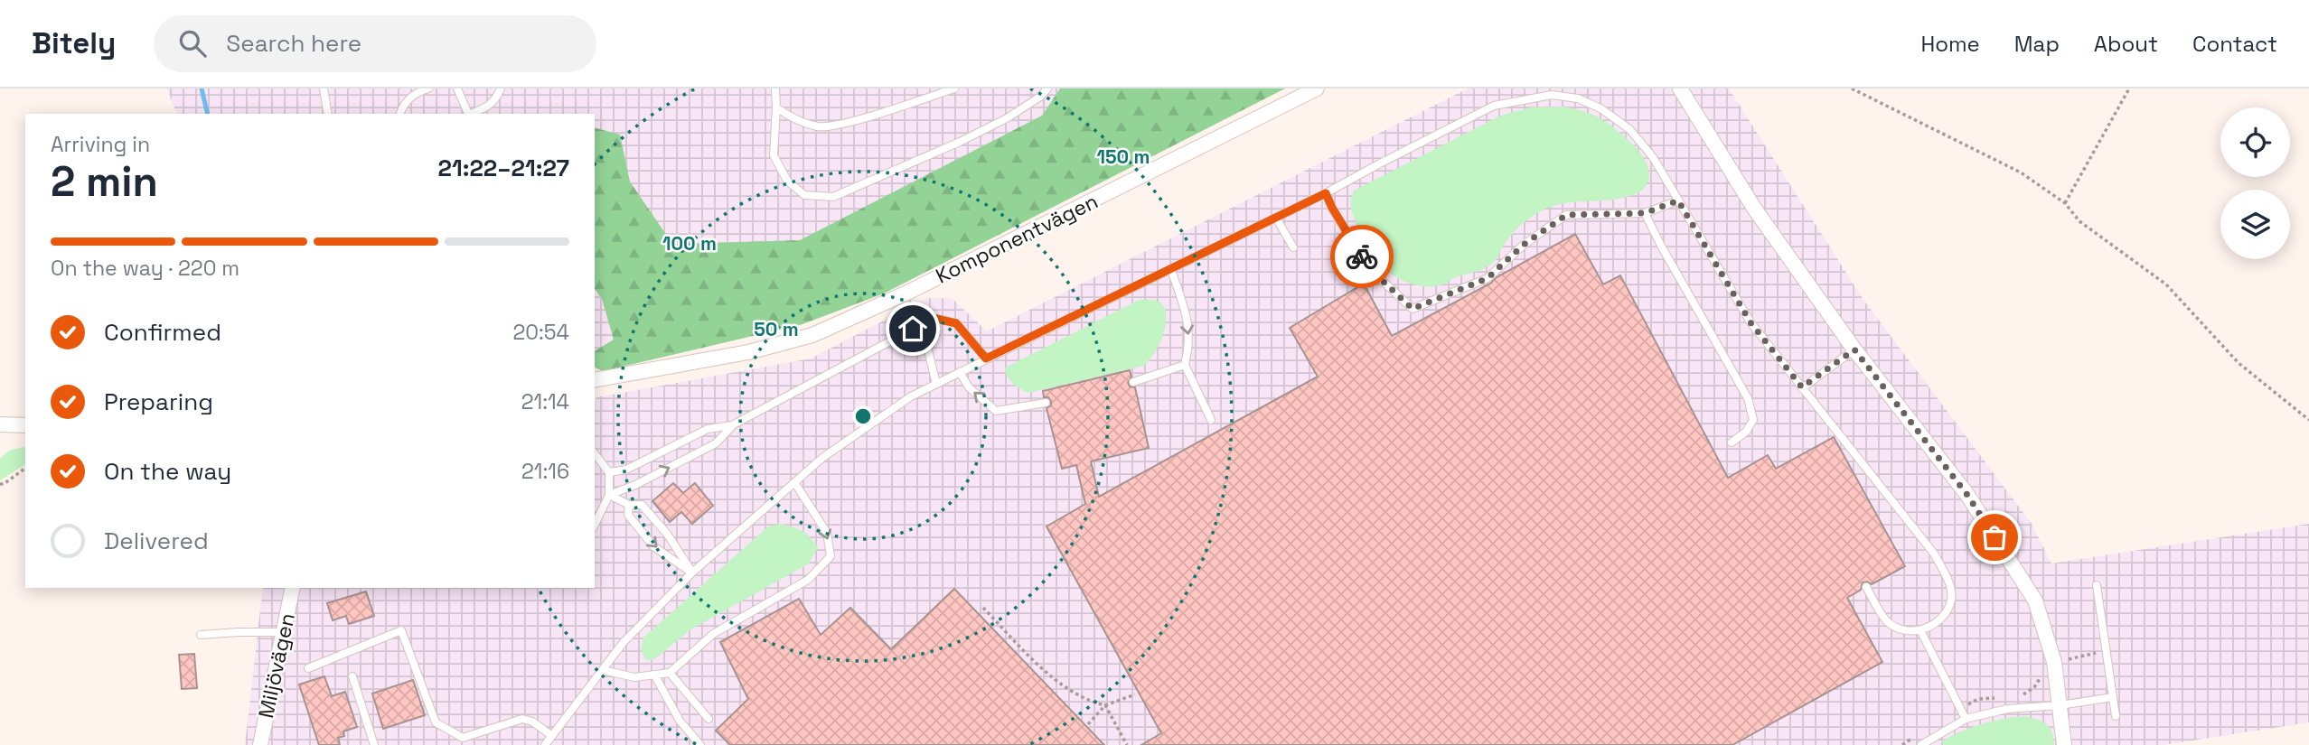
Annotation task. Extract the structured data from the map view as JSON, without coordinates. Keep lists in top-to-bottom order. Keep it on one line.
{"streets":{"street":["Komponentvägen","Miljövägen"]},"page":{"header":"Bitely","search":"Search here","nav":["Home","Map","About","Contact"],"heading":["2 min","Arriving in","21:22–21:27"],"bar":"On the way · 220 m","list":[["Confirmed","20:54"],["Preparing","21:14"],["On the way","21:16"],"Delivered"]},"rings":["150 m","100 m","50 m"]}
